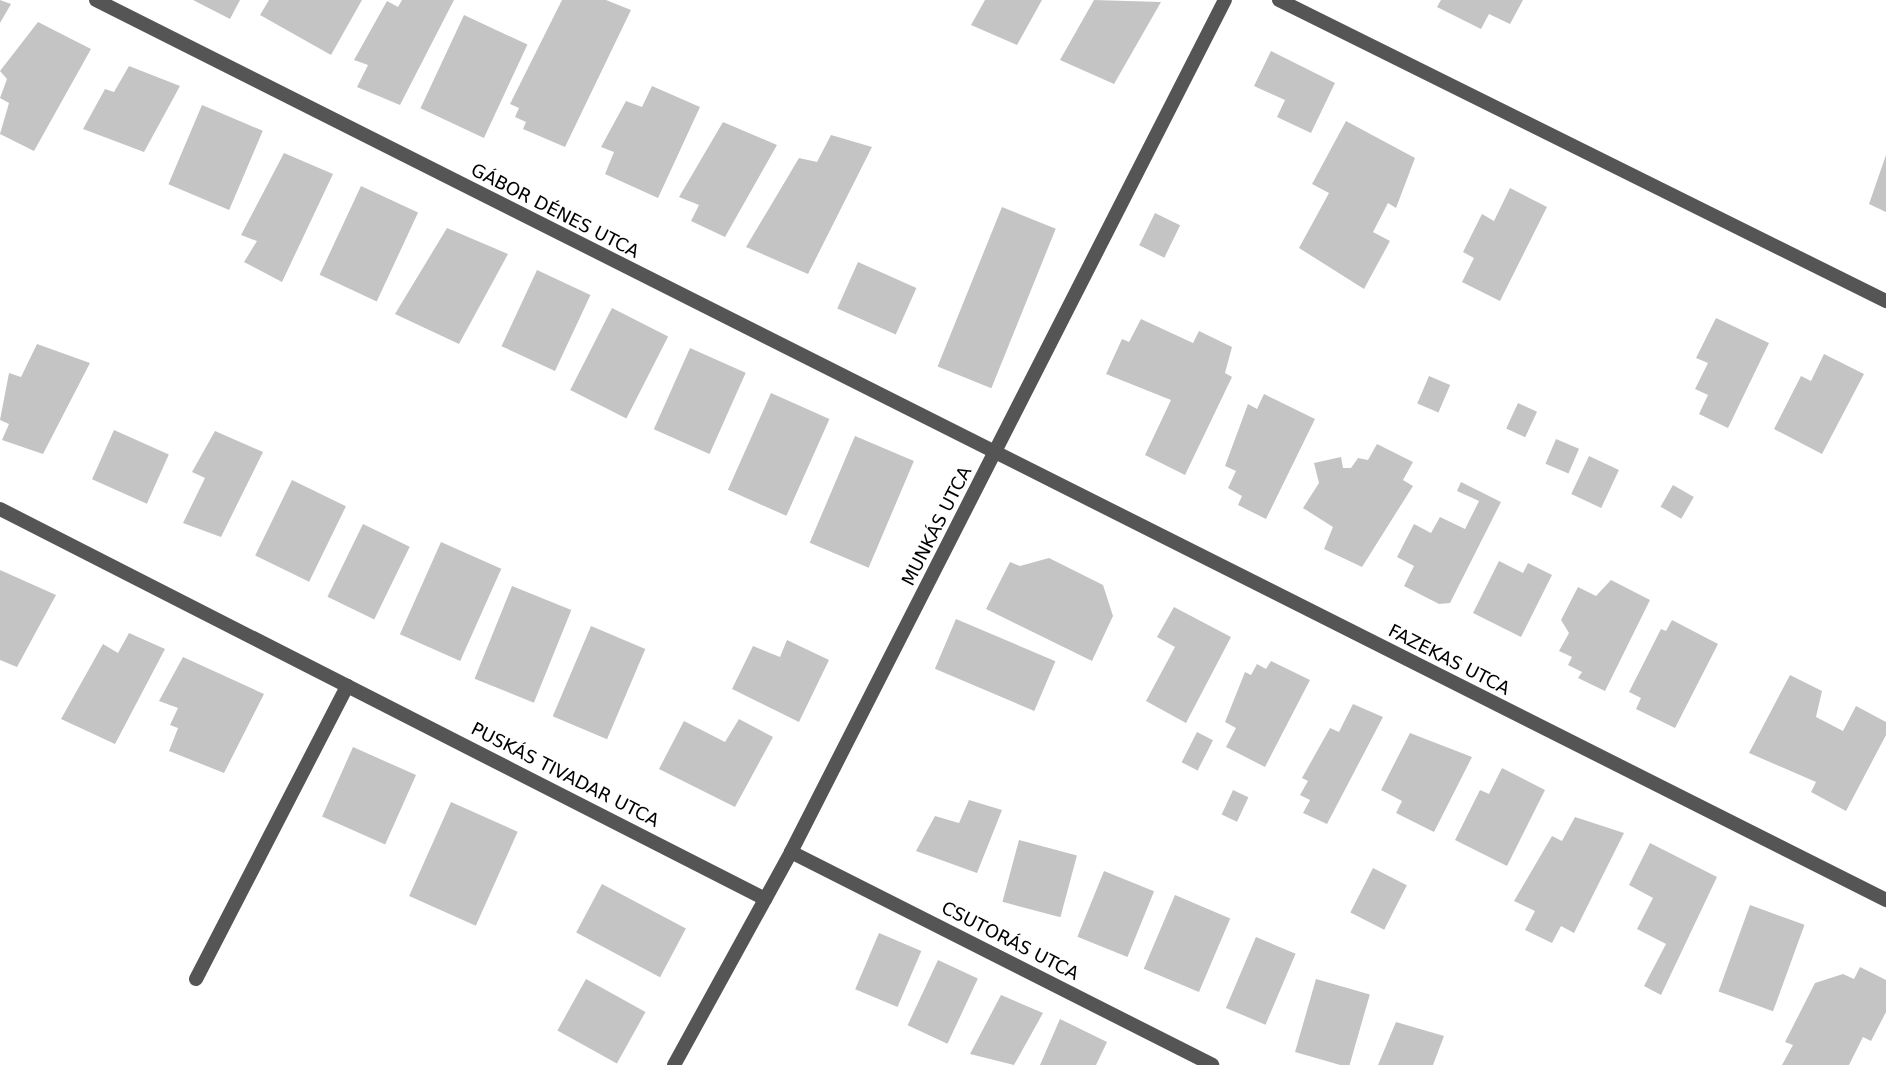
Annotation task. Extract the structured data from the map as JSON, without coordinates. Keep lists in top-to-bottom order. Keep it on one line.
{"streets":{"street":["GÁBOR DÉNES UTCA","MUNKÁS UTCA","FAZEKAS UTCA","PUSKÁS TIVADAR UTCA","CSUTORÁS UTCA"]},"crossings":[["GÁBOR DÉNES UTCA","MUNKÁS UTCA"],["GÁBOR DÉNES UTCA","FAZEKAS UTCA"],["MUNKÁS UTCA","FAZEKAS UTCA"],["MUNKÁS UTCA","PUSKÁS TIVADAR UTCA"],["MUNKÁS UTCA","CSUTORÁS UTCA"]]}
